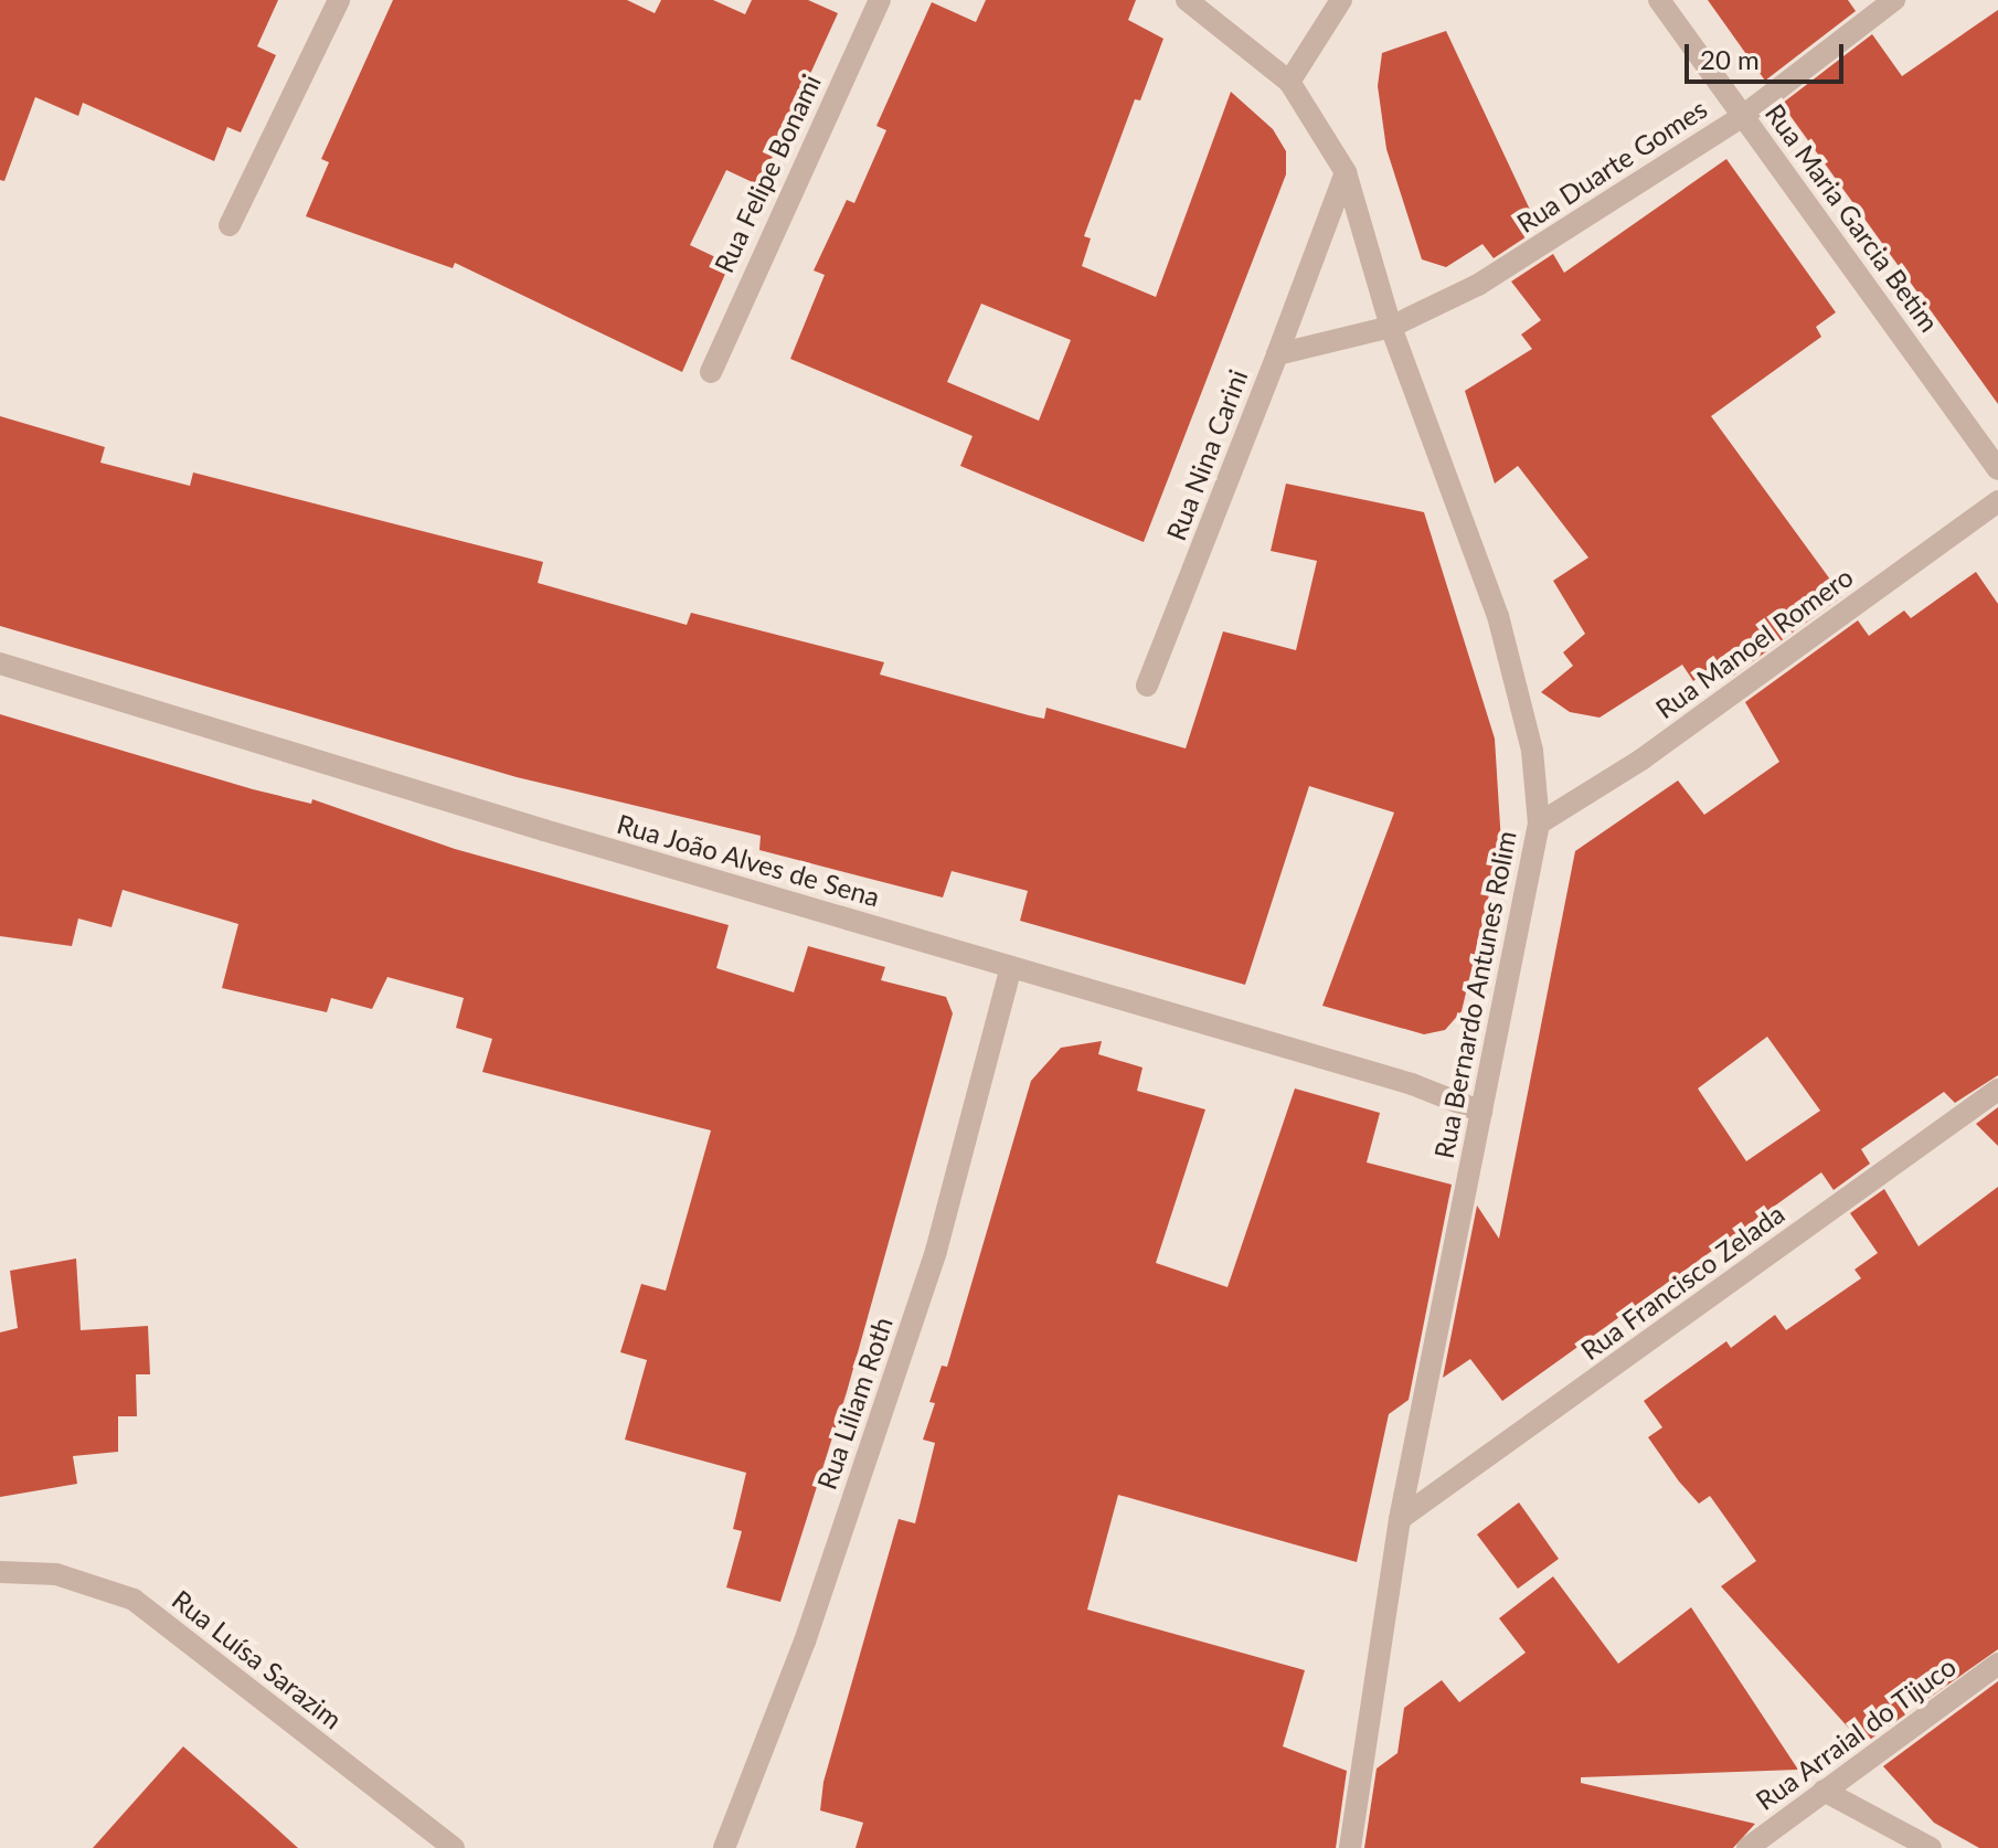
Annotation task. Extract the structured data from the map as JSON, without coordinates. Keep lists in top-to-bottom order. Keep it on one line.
{"streets":{"street":["Rua Duarte Gomes","Rua Felipe Bonami","Rua Maria Garcia Betim","Rua Nina Carini","Rua Manoel Romero","Rua João Alves de Sena","Rua Bernardo Antunes Rolim","Rua Francisco Zelada","Rua Liliam Roth","Rua Luísa Sarazim","Rua Arraial do Tijuco"]},"crossings":[["Rua Duarte Gomes","Rua Maria Garcia Betim"],["Rua Duarte Gomes","Rua Nina Carini"],["Rua Duarte Gomes","Rua Bernardo Antunes Rolim"],["Rua Nina Carini","Rua Bernardo Antunes Rolim"],["Rua Manoel Romero","Rua Bernardo Antunes Rolim"],["Rua João Alves de Sena","Rua Bernardo Antunes Rolim"],["Rua João Alves de Sena","Rua Liliam Roth"],["Rua Bernardo Antunes Rolim","Rua Francisco Zelada"]],"scale_bar":"20 m"}
